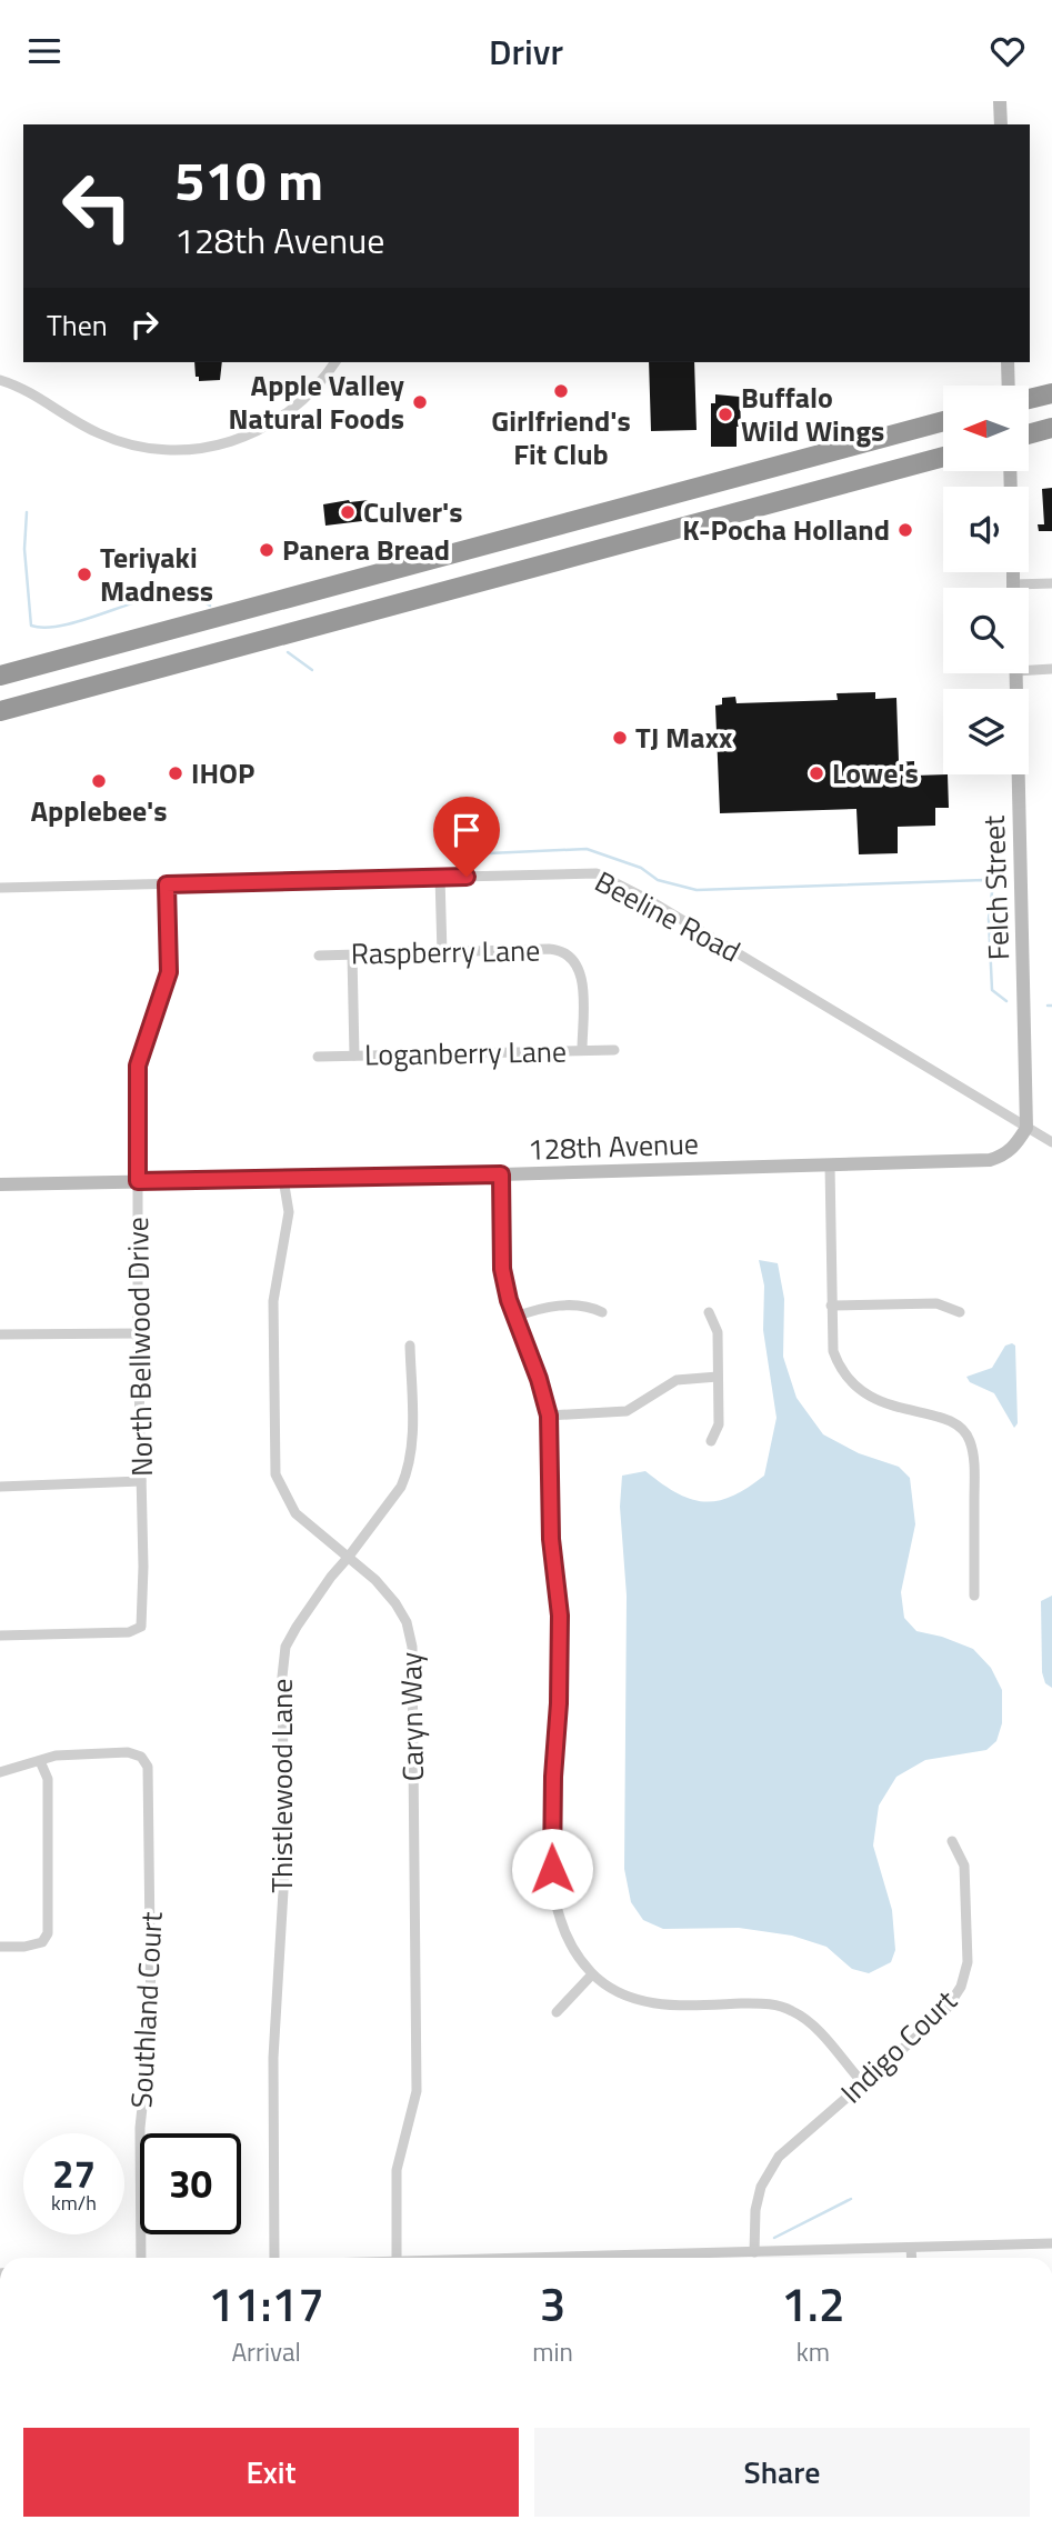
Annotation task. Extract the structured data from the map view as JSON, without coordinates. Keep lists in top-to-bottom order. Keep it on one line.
{"streets":{"street":["Felch Street","Beeline Road","Raspberry Lane","Loganberry Lane","128th Avenue","North Bellwood Drive","Caryn Way","Thistlewood Lane","Southland Court","Indigo Court"]},"crossings":[["Felch Street","Beeline Road"],["Felch Street","128th Avenue"],["Beeline Road","128th Avenue"],["Beeline Road","North Bellwood Drive"],["Raspberry Lane","Loganberry Lane"],["128th Avenue","North Bellwood Drive"],["128th Avenue","Caryn Way"],["Caryn Way","Thistlewood Lane"]],"places":["Girlfriend's Fit Club","Apple Valley Natural Foods","Buffalo Wild Wings","Culver's","K-Pocha Holland","Panera Bread","Teriyaki Madness","TJ Maxx","IHOP","Lowe's","Applebee's"],"north":"left","page":{"header":"Drivr","turn":["510 m","128th Avenue"],"then":"Then","speed":"27 km/h","limit":"30","eta":["11:17","Arrival","3","min","1.2","km"],"buttons":["Exit","Share"]}}
